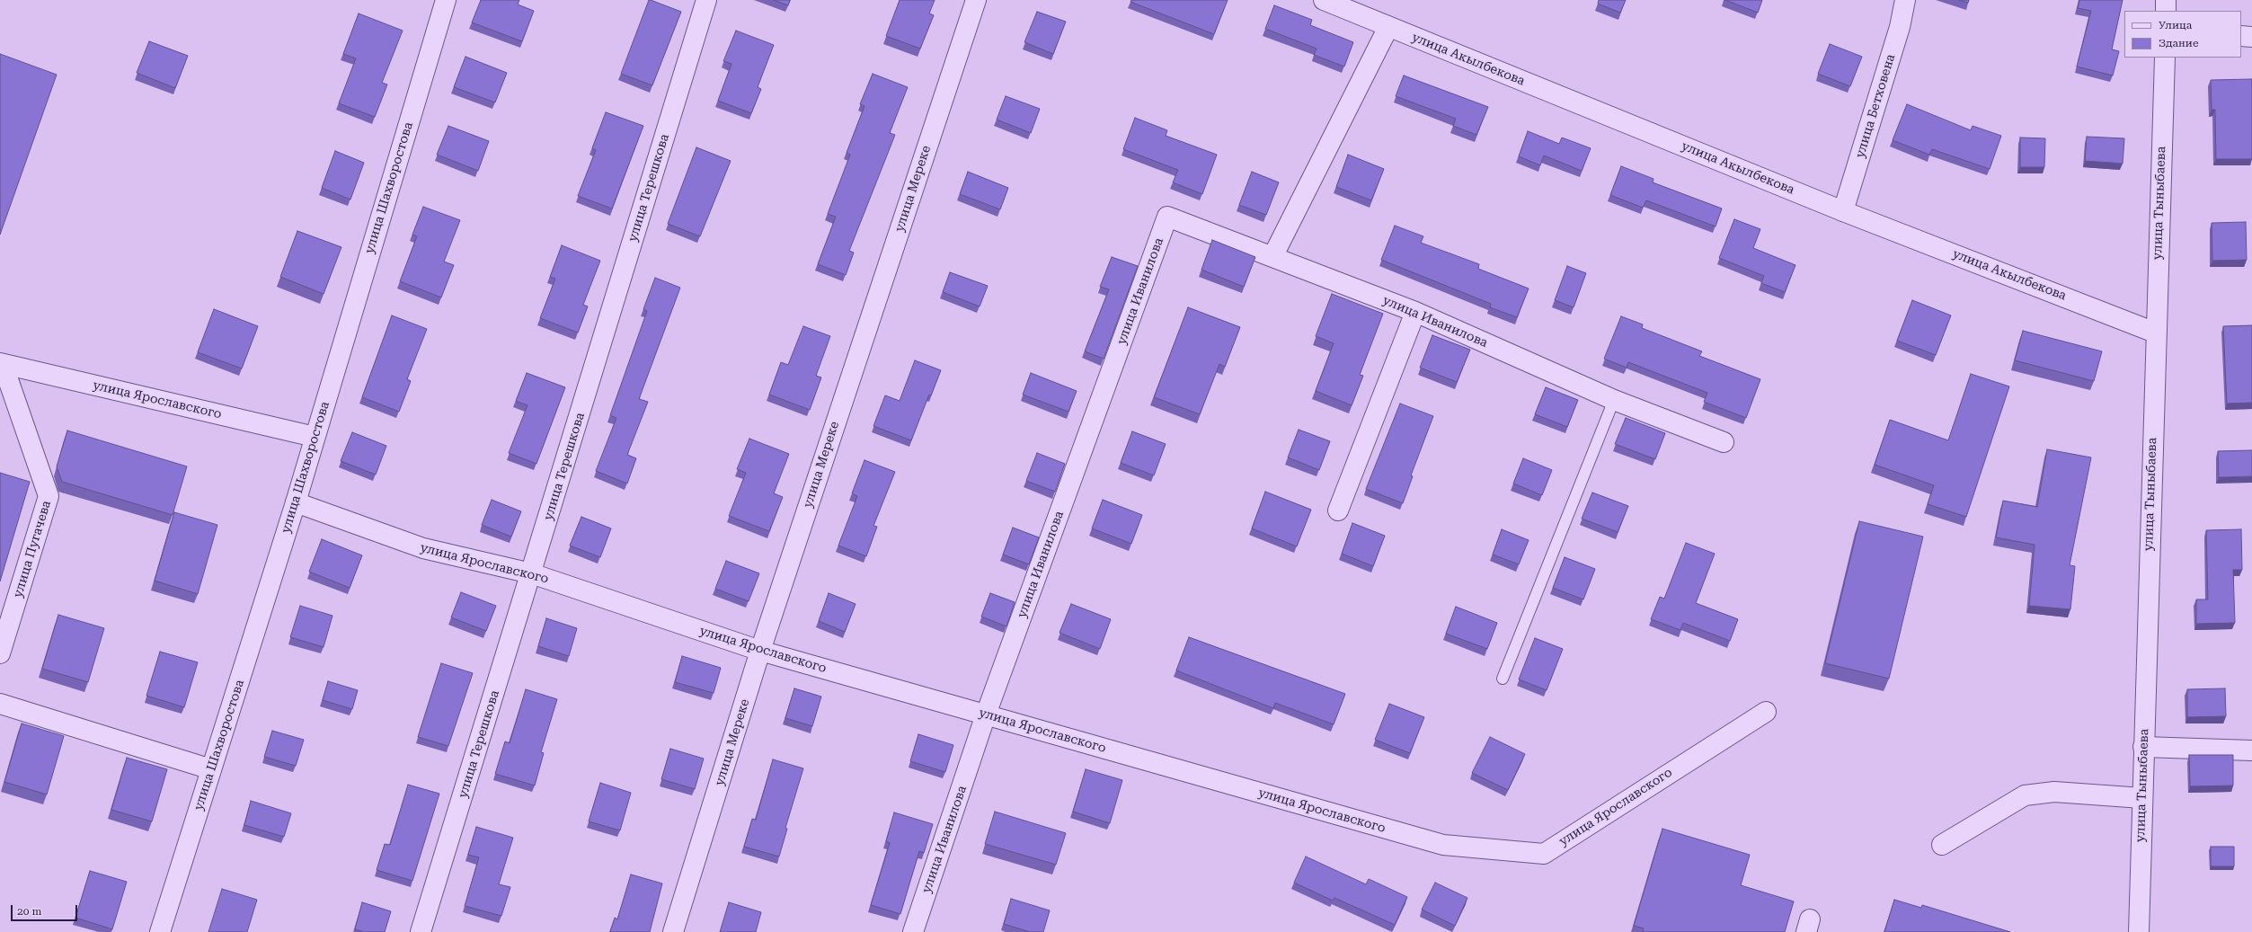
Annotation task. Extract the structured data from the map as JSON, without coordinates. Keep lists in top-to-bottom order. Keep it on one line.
{"streets":{"street":["улица Акылбекова","улица Бетховена","улица Шахворостова","улица Терешкова","улица Мереке","улица Тыныбаева","улица Иванилова","улица Ярославского","улица Пугачева"]},"crossings":[["улица Акылбекова","улица Бетховена"],["улица Акылбекова","улица Тыныбаева"],["улица Шахворостова","улица Ярославского"],["улица Терешкова","улица Ярославского"],["улица Мереке","улица Ярославского"],["улица Иванилова","улица Ярославского"],["улица Ярославского","улица Пугачева"]],"legend":["Улица","Здание"],"scale_bar":"20 m"}
